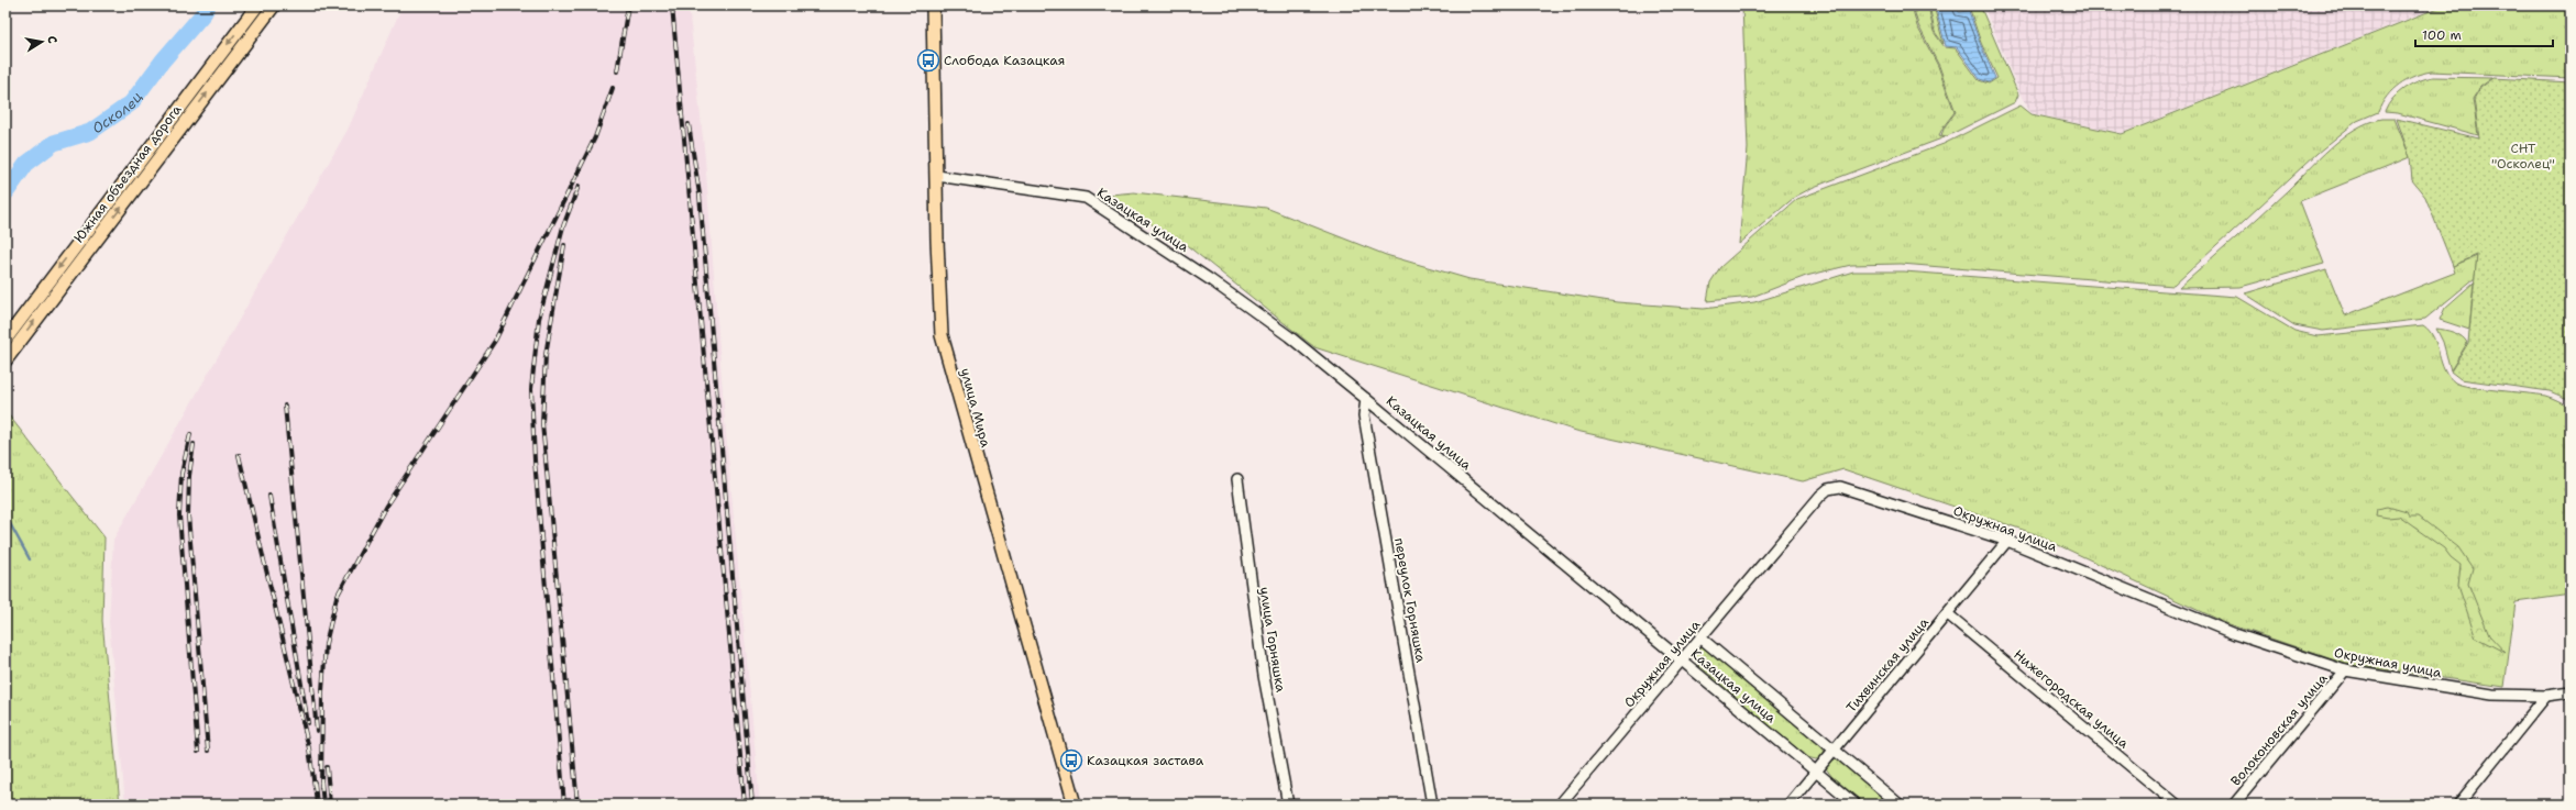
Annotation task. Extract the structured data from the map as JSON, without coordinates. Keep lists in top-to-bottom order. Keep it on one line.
{"streets":{"main road":["Южная объездная дорога","улица Мира"],"street":["Казацкая улица","Окружная улица","переулок Горняшка","улица Горняшка","Тихвинская улица","Нижегородская улица","Волоконовская улица"]},"crossings":[["Казацкая улица","улица Мира"],["Казацкая улица","Окружная улица"],["Казацкая улица","переулок Горняшка"],["Казацкая улица","Тихвинская улица"],["Окружная улица","Тихвинская улица"],["Окружная улица","Волоконовская улица"],["Тихвинская улица","Нижегородская улица"]],"water":["Осколец"],"parks":["СНТ \"Осколец\""],"places":{"bus stop":["Слобода Казацкая","Казацкая застава"]},"scale_bar":"100 m","north":"right"}
